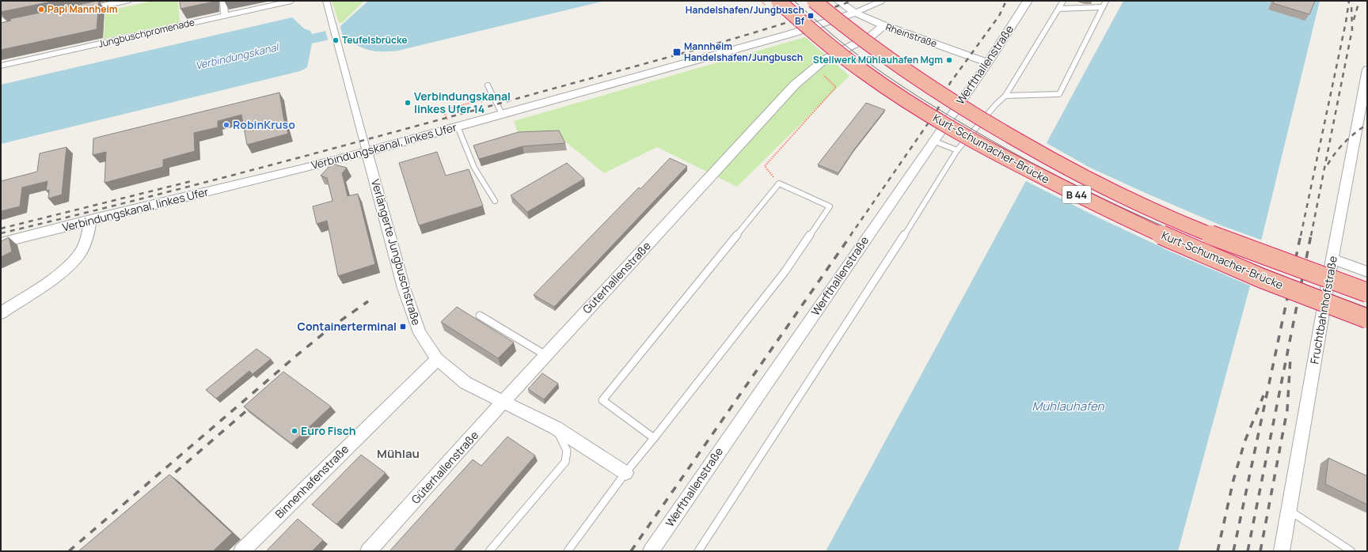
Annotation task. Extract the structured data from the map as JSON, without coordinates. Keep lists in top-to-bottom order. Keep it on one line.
{"streets":{"highway":["Kurt-Schumacher-Brücke","B 44"],"street":["Jungbuschpromenade","Rheinstraße","Werfthallenstraße","Verbindungskanal, linkes Ufer","Verlängerte Jungbuschstraße","Güterhallenstraße","Fruchtbahnhofstraße","Binnenhafenstraße"]},"crossings":[["Rheinstraße","Werfthallenstraße"],["Rheinstraße","Verbindungskanal, linkes Ufer"],["Rheinstraße","Güterhallenstraße"],["Verbindungskanal, linkes Ufer","Verlängerte Jungbuschstraße"],["Verlängerte Jungbuschstraße","Güterhallenstraße"],["Verlängerte Jungbuschstraße","Binnenhafenstraße"]],"districts":["Mühlau"],"water":["Verbindungskanal","Mühlauhafen"],"places":{"other":["Papi Mannheim","Teufelsbrücke","Stellwerk Mühlauhafen Mgm","Verbindungskanal linkes Ufer 14","RobinKruso","Euro Fisch"],"transit":["Handelshafen/Jungbusch Bf","Mannheim Handelshafen/Jungbusch","Containerterminal"]}}
